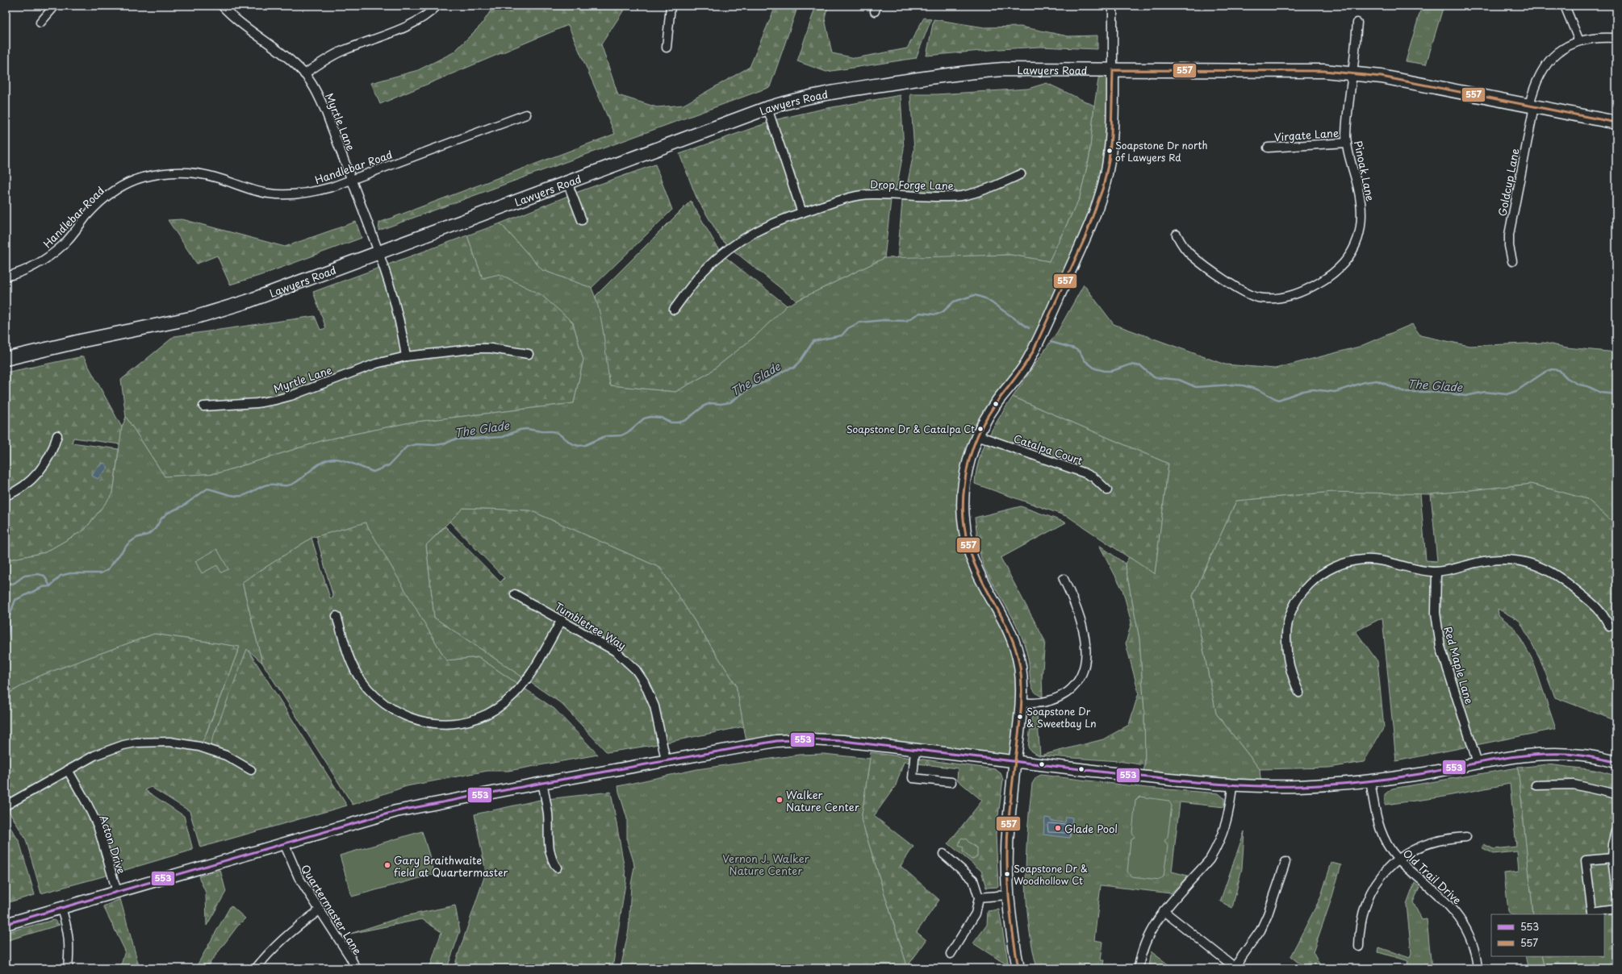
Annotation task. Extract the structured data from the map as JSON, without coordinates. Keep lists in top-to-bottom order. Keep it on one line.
{"streets":{"main road":["Lawyers Road"],"street":["Myrtle Lane","Virgate Lane","Handlebar Road","Pinoak Lane","Goldcup Lane","Drop Forge Lane","Catalpa Court","Tumbletree Way","Red Maple Lane","Acton Drive","Old Trail Drive","Quartermaster Lane"]},"crossings":[["Lawyers Road","Myrtle Lane"],["Lawyers Road","Pinoak Lane"],["Lawyers Road","Goldcup Lane"],["Myrtle Lane","Handlebar Road"],["Virgate Lane","Pinoak Lane"]],"water":["The Glade"],"parks":["Vernon J. Walker Nature Center"],"places":["Soapstone Dr north of Lawyers Rd","Soapstone Dr & Catalpa Ct","Soapstone Dr & Sweetbay Ln","Walker Nature Center","Glade Pool","Gary Braithwaite field at Quartermaster","Soapstone Dr & Woodhollow Ct"],"lines":["transit line 557","transit line 553"],"legend":["553","557"]}
